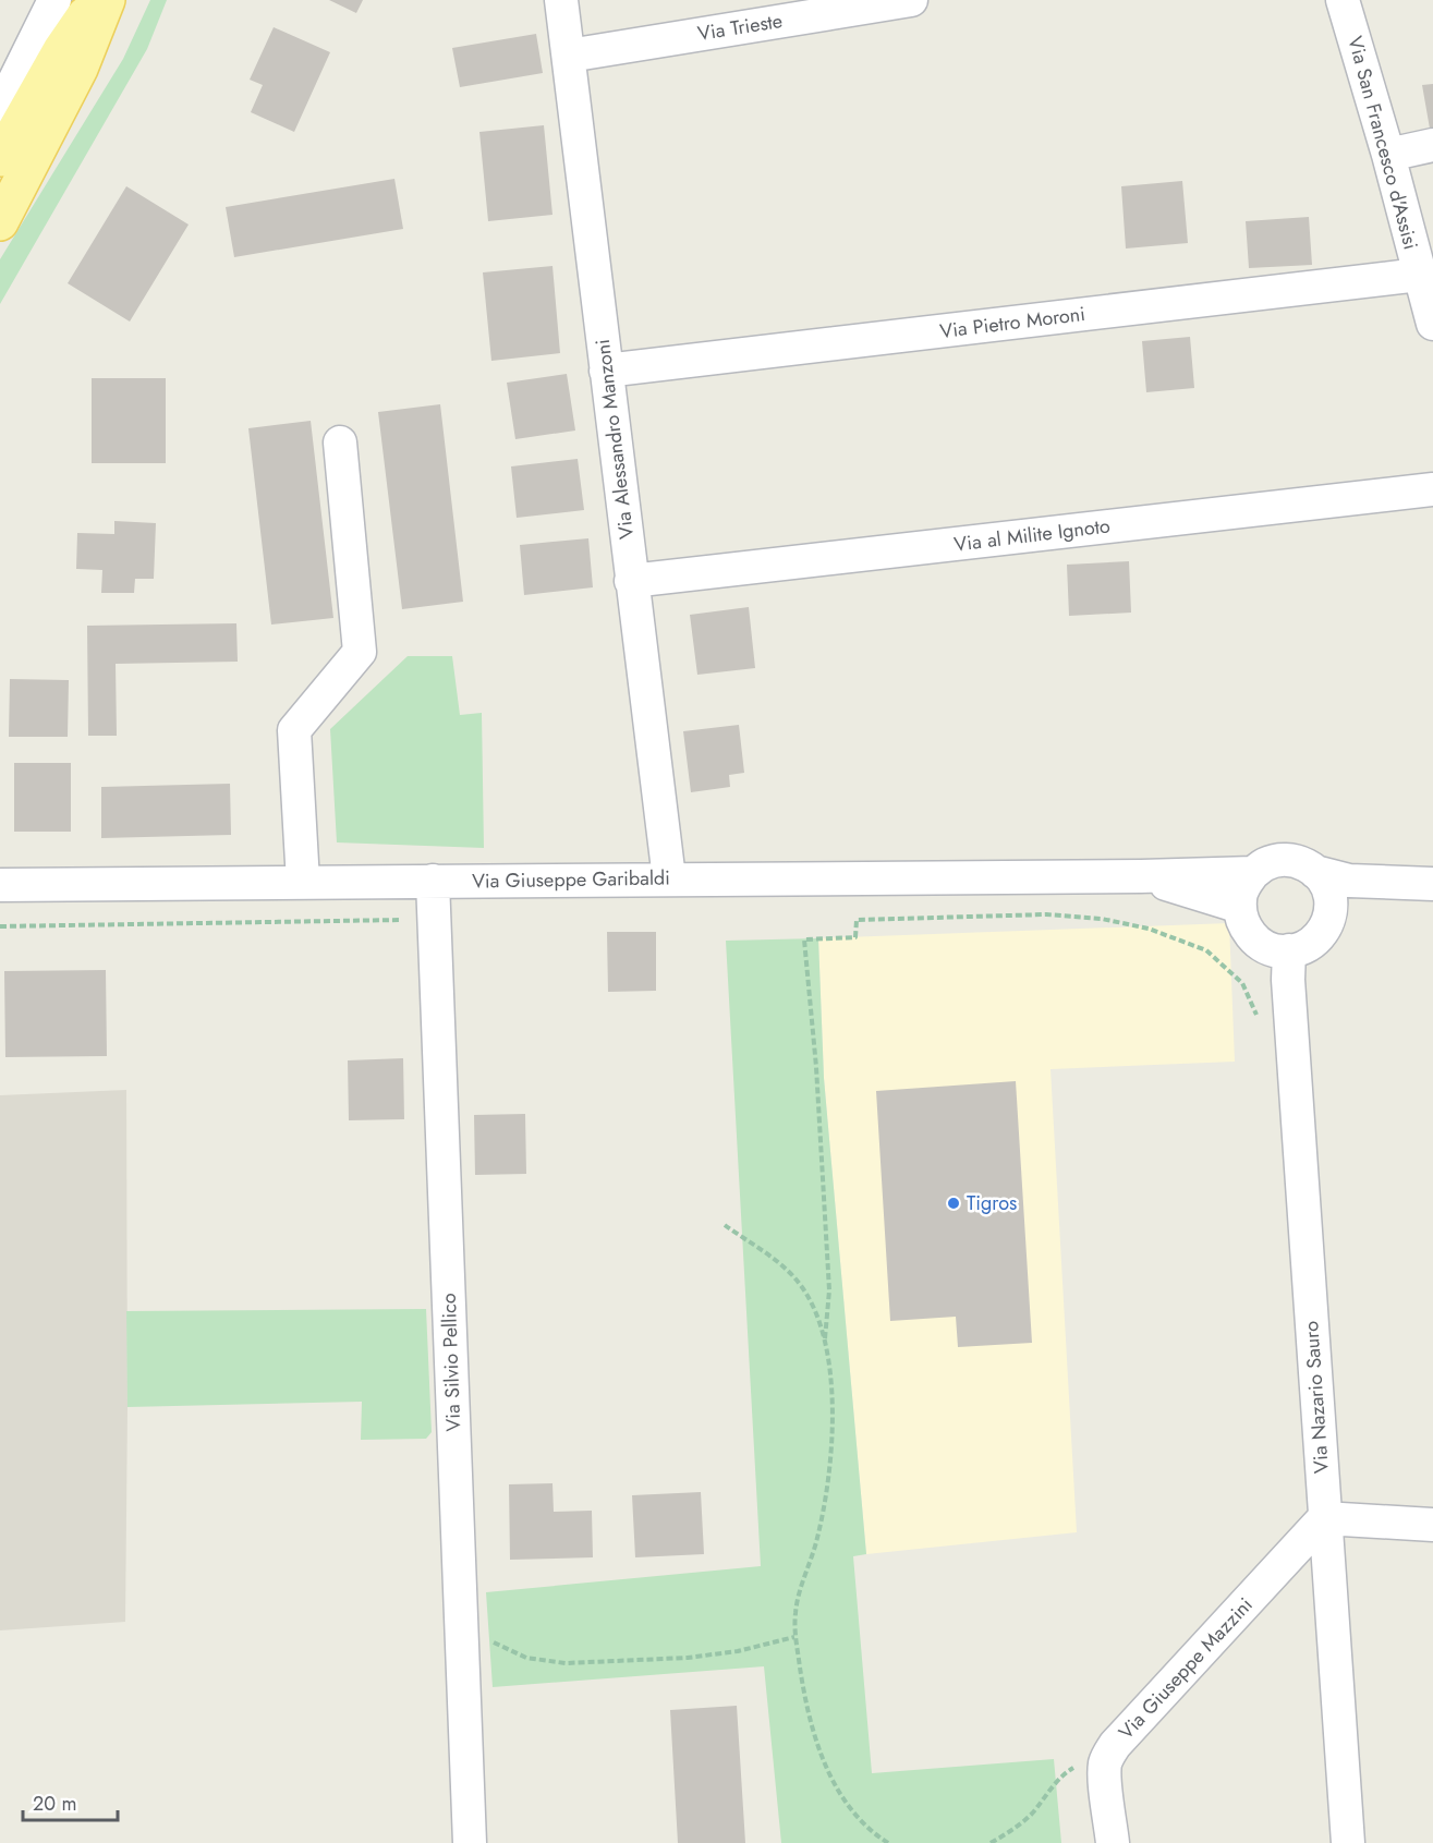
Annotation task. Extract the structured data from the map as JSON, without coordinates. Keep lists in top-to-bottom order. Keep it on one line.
{"streets":{"street":["Via Trieste","Via San Francesco d'Assisi","Via Pietro Moroni","Via Alessandro Manzoni","Via al Milite Ignoto","Via Giuseppe Garibaldi","Via Silvio Pellico","Via Nazario Sauro","Via Giuseppe Mazzini"]},"crossings":[["Via Trieste","Via Alessandro Manzoni"],["Via San Francesco d'Assisi","Via Pietro Moroni"],["Via Pietro Moroni","Via Alessandro Manzoni"],["Via Alessandro Manzoni","Via al Milite Ignoto"],["Via Alessandro Manzoni","Via Giuseppe Garibaldi"],["Via Giuseppe Garibaldi","Via Silvio Pellico"],["Via Giuseppe Garibaldi","Via Nazario Sauro"],["Via Nazario Sauro","Via Giuseppe Mazzini"]],"places":["Tigros"],"scale_bar":"20 m"}
